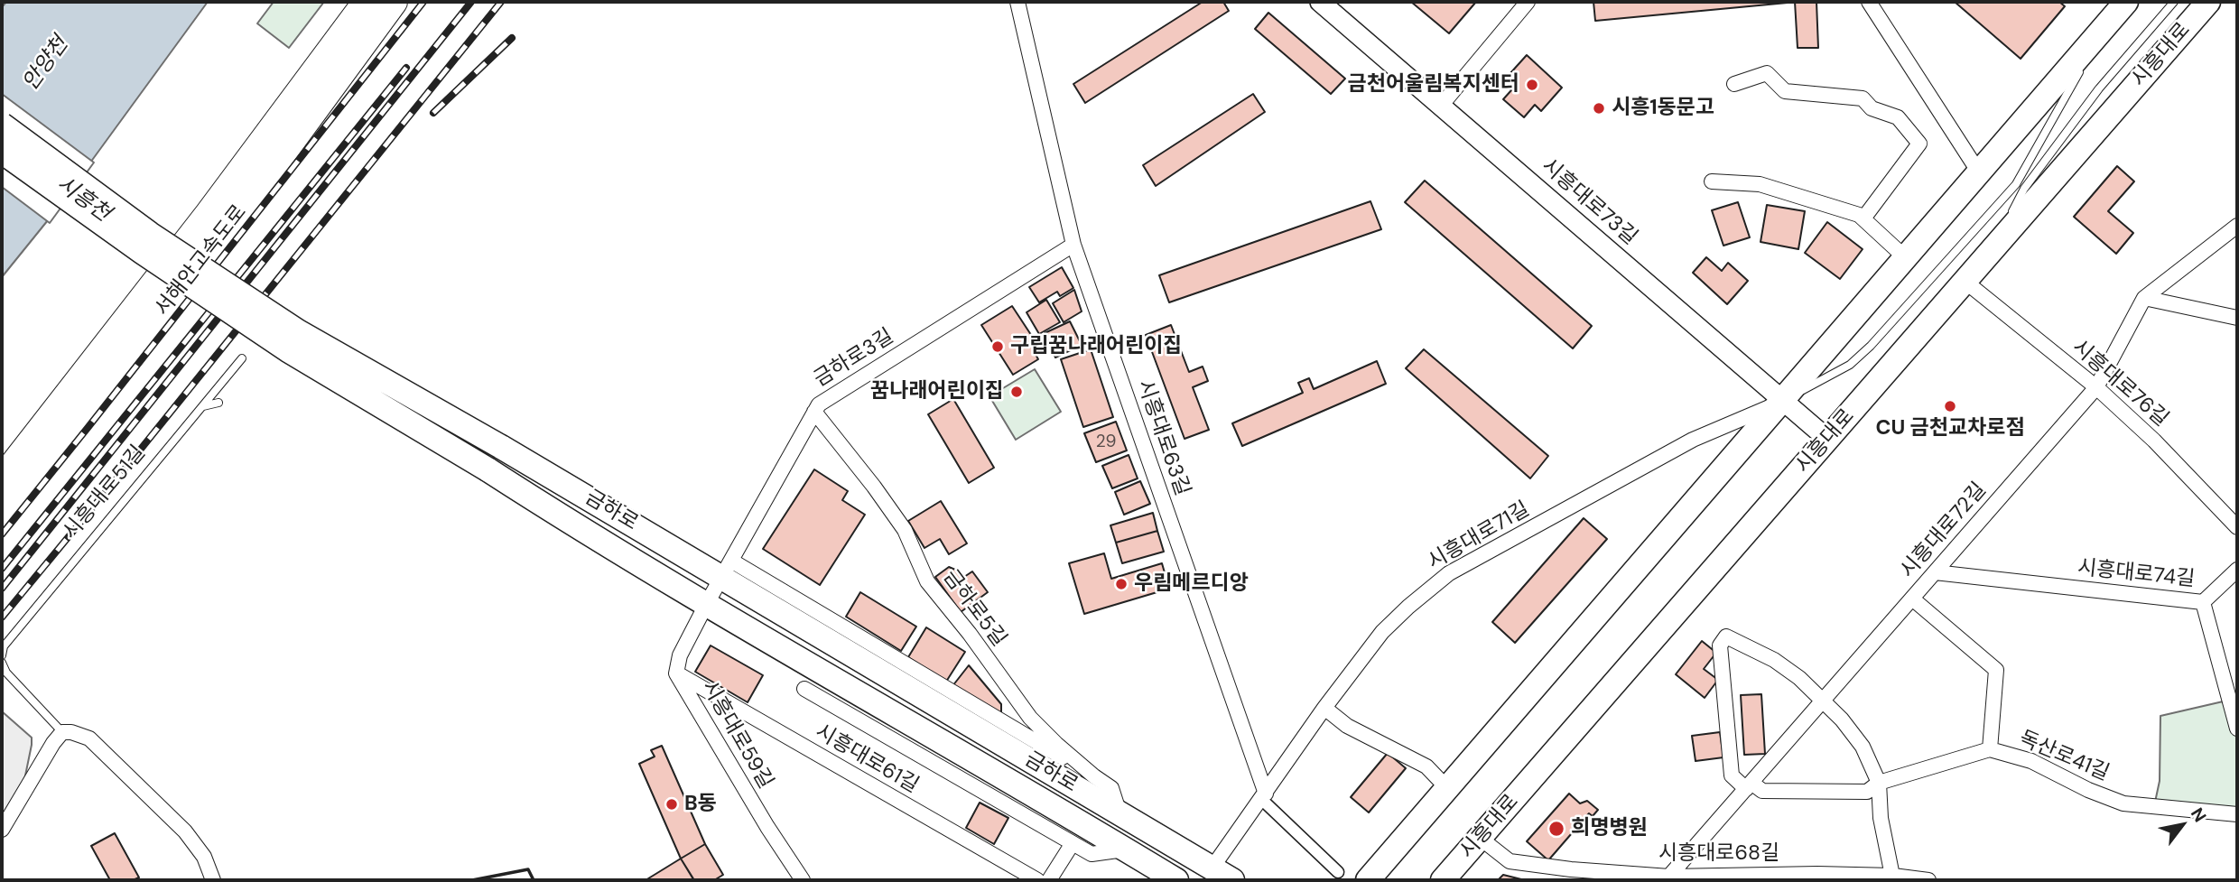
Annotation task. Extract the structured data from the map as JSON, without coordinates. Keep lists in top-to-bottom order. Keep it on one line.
{"streets":{"highway":["서해안고속도로"],"main road":["시흥대로","금하로"],"street":["시흥대로73길","금하로3길","시흥대로76길","시흥대로63길","시흥대로72길","시흥대로71길","시흥대로74길","금하로5길","시흥대로59길","독산로41길","시흥대로61길","시흥대로68길"],"lane":["시흥대로51길"]},"crossings":[["시흥대로","시흥대로73길"],["시흥대로","시흥대로76길"],["시흥대로","시흥대로68길"],["시흥대로73길","시흥대로71길"],["금하로3길","시흥대로63길"],["금하로3길","금하로"],["금하로3길","금하로5길"],["금하로3길","시흥대로59길"],["시흥대로76길","시흥대로72길"],["시흥대로63길","시흥대로71길"],["금하로","금하로5길"],["금하로","시흥대로59길"],["시흥대로72길","시흥대로74길"],["시흥대로72길","독산로41길"],["시흥대로72길","시흥대로68길"],["시흥대로59길","시흥대로61길"]],"water":["안양천","시흥천"],"places":["금천어울림복지센터","시흥1동문고","구립꿈나래어린이집","꿈나래어린이집","CU 금천교차로점","우림메르디앙","B동","희명병원"],"house_numbers":["29"],"north":"top right"}
